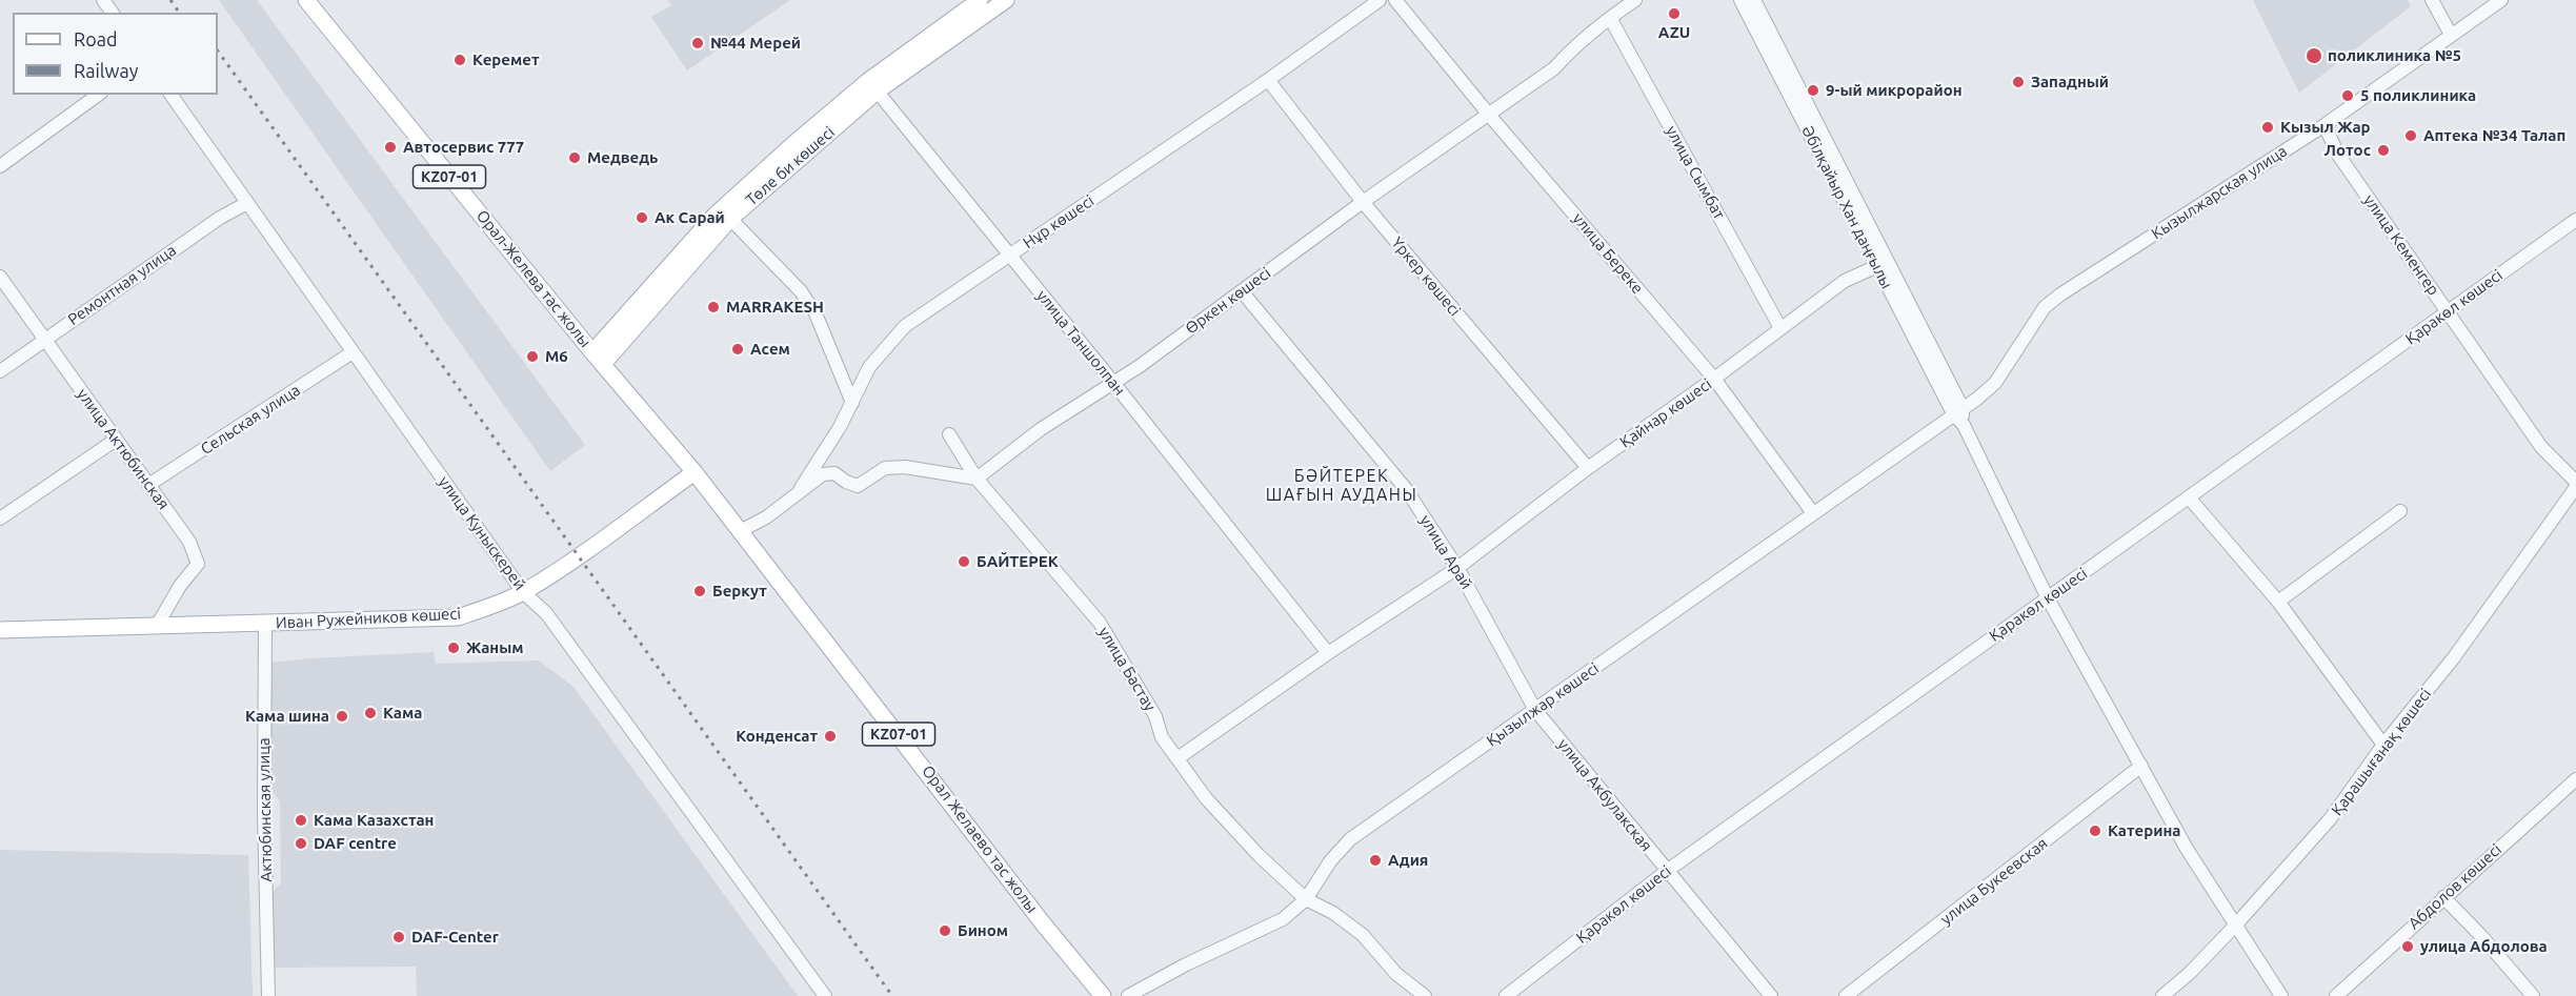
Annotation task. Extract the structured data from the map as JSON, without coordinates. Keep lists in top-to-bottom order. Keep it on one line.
{"streets":{"main road":["Төле би көшесі","KZ07-01","Орал-Желева тас жолы","Иван Ружейников көшесі","Орал Желаево тас жолы"],"street":["улица Сымбат","Кызылжарская улица","Әбілқайыр Хан даңғылы","Нұр көшесі","улица Кеменгер","улица Береке","Үркер көшесі","Ремонтная улица","Өркен көшесі","Қаракөл көшесі","улица Таншолпан","Қайнар көшесі","Сельская улица","улица Актюбинская","улица Куныскерей","улица Арай","улица Бастау","Қызылжар көшесі","Қарашығанақ көшесі","улица Акбулакская","Актюбинская улица","улица Букеевская","Абдолов көшесі"]},"crossings":[["Төле би көшесі","KZ07-01"],["Төле би көшесі","Орал-Желева тас жолы"],["Төле би көшесі","улица Таншолпан"],["улица Сымбат","Өркен көшесі"],["улица Сымбат","Қайнар көшесі"],["KZ07-01","Орал-Желева тас жолы"],["KZ07-01","Иван Ружейников көшесі"],["KZ07-01","Орал Желаево тас жолы"],["Кызылжарская улица","Әбілқайыр Хан даңғылы"],["Кызылжарская улица","улица Кеменгер"],["Кызылжарская улица","Қызылжар көшесі"],["Әбілқайыр Хан даңғылы","Қайнар көшесі"],["Әбілқайыр Хан даңғылы","Қызылжар көшесі"],["Нұр көшесі","Үркер көшесі"],["Нұр көшесі","улица Таншолпан"],["улица Кеменгер","Қаракөл көшесі"],["улица Береке","Өркен көшесі"],["улица Береке","Қайнар көшесі"],["улица Береке","Қызылжар көшесі"],["Үркер көшесі","Өркен көшесі"],["Үркер көшесі","Қайнар көшесі"],["Ремонтная улица","улица Актюбинская"],["Ремонтная улица","улица Куныскерей"],["Өркен көшесі","улица Таншолпан"],["Өркен көшесі","улица Арай"],["Өркен көшесі","улица Бастау"],["Қаракөл көшесі","улица Акбулакская"],["улица Таншолпан","Қайнар көшесі"],["Қайнар көшесі","улица Арай"],["Қайнар көшесі","улица Бастау"],["Сельская улица","улица Актюбинская"],["Сельская улица","улица Куныскерей"],["улица Актюбинская","Иван Ружейников көшесі"],["улица Куныскерей","Иван Ружейников көшесі"],["улица Арай","Қызылжар көшесі"],["улица Арай","улица Акбулакская"],["Иван Ружейников көшесі","Актюбинская улица"],["Иван Ружейников көшесі","Орал Желаево тас жолы"],["улица Бастау","Қызылжар көшесі"],["Қызылжар көшесі","улица Акбулакская"]],"districts":["БӘЙТЕРЕК ШАҒЫН АУДАНЫ"],"places":["AZU","№44 Мерей","поликлиника №5","Керемет","Западный","9-ый микрорайон","5 поликлиника","Кызыл Жар","Аптека №34 Талап","Автосервис 777","Лотос","Медведь","Ак Сарай","MARRAKESH","Асем","М6","БАЙТЕРЕК","Беркут","Жаным","Кама","Кама шина","Конденсат","Кама Казахстан","Катерина","DAF centre","Адия","Бином","DAF-Center","улица Абдолова"],"legend":["Road","Railway"]}
